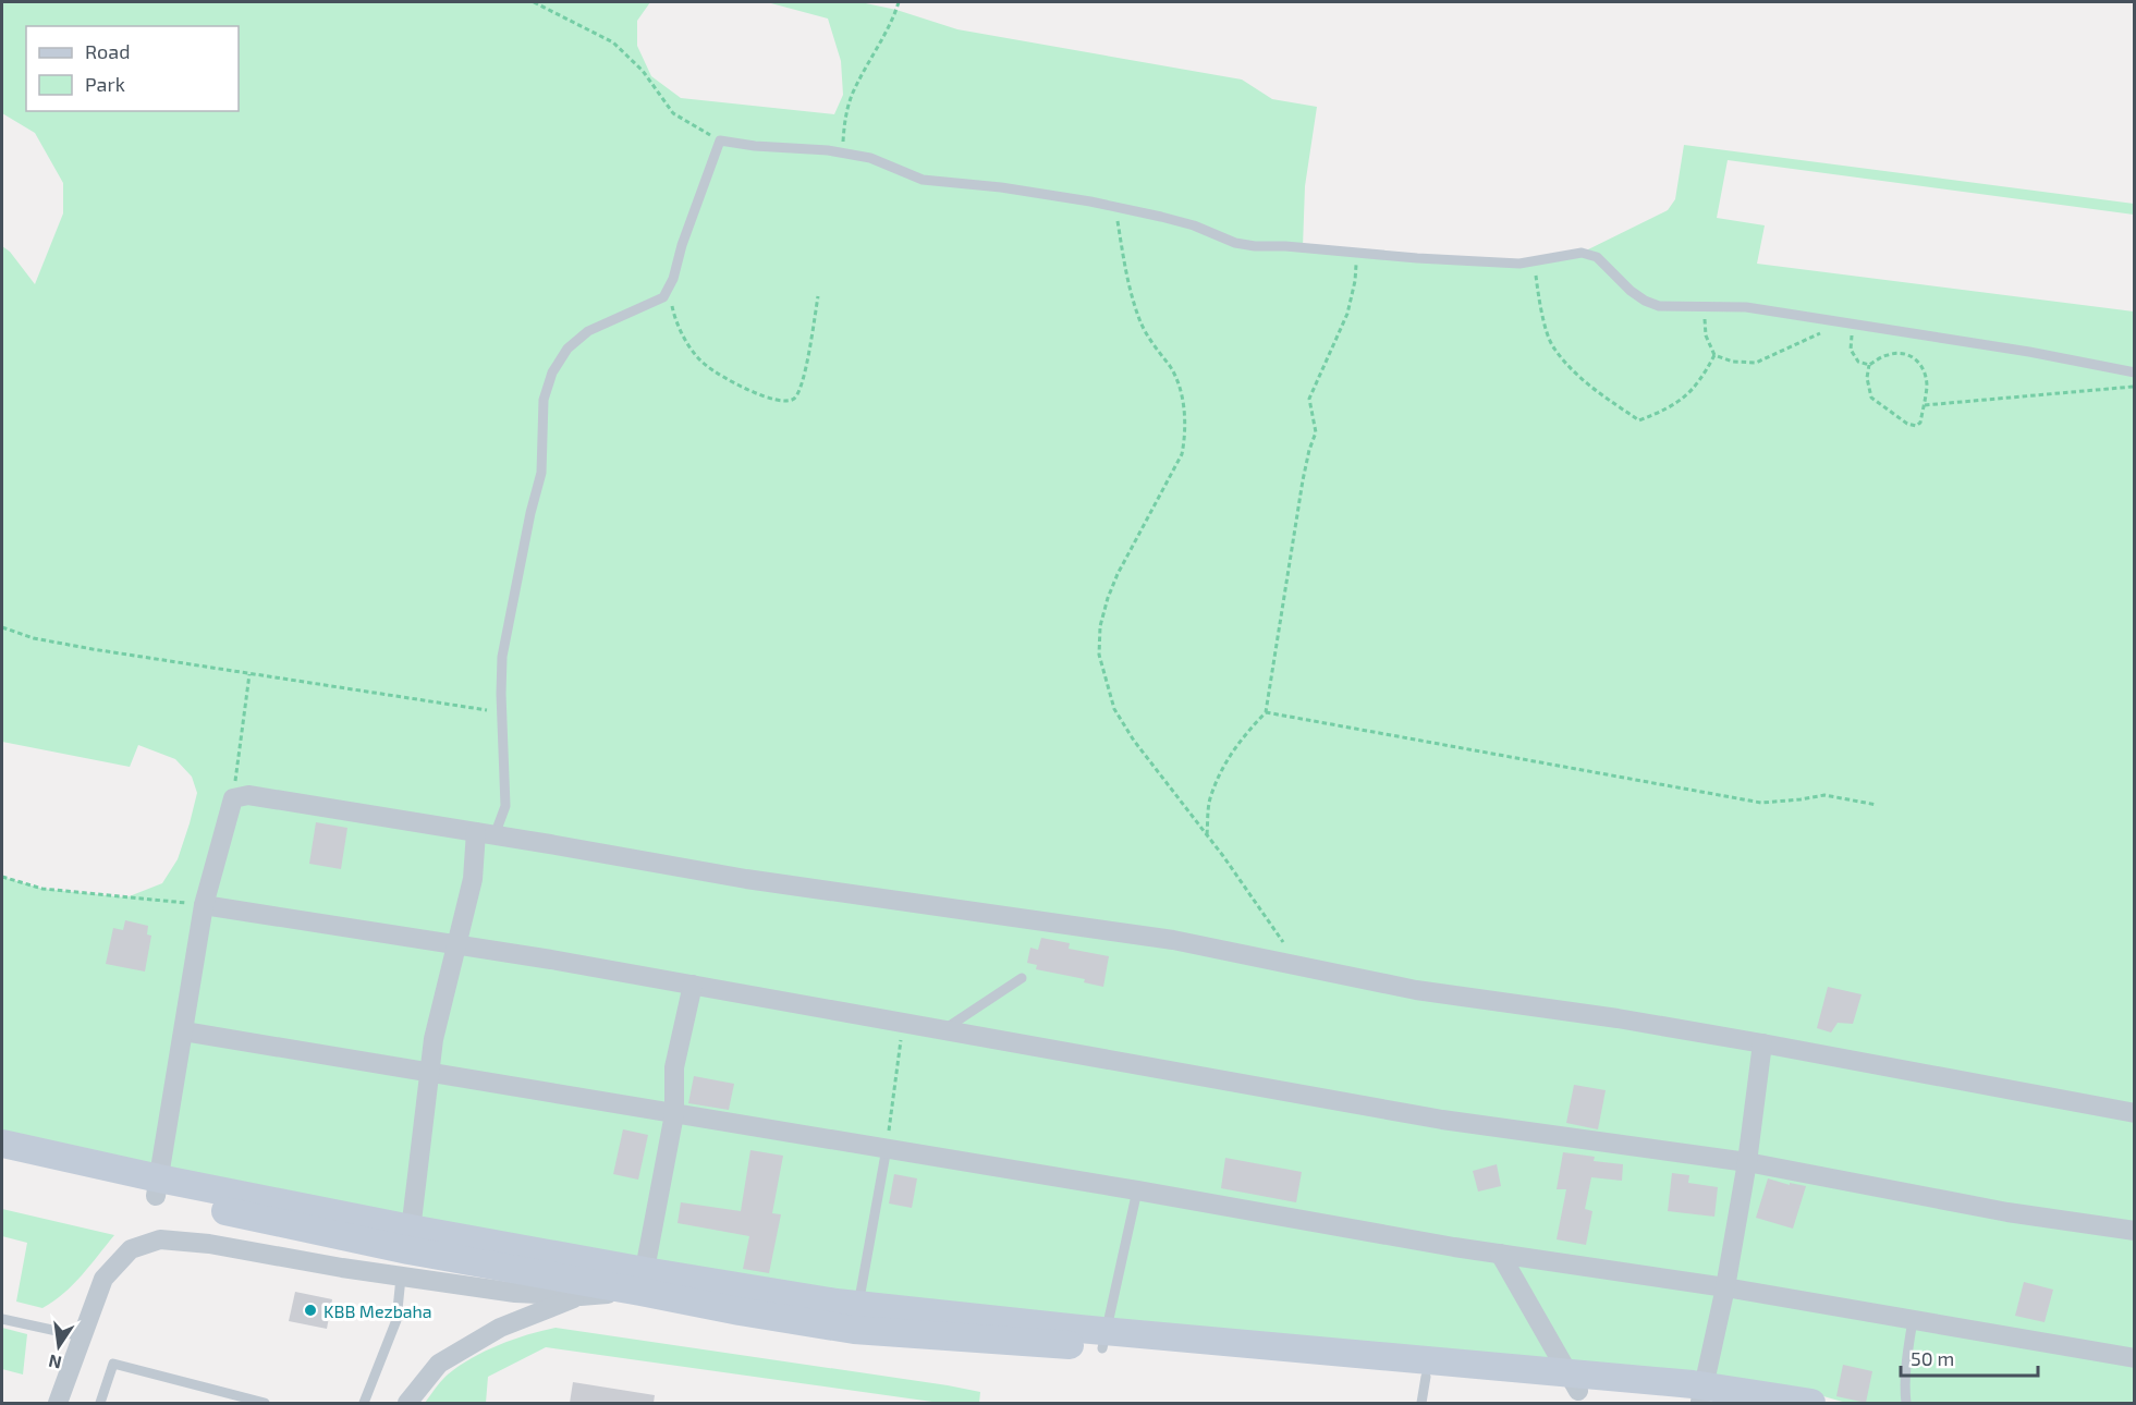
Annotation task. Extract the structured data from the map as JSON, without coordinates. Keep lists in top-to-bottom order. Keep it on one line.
{"places":["KBB Mezbaha"],"legend":["Road","Park"],"scale_bar":"50 m","north":"bottom"}
